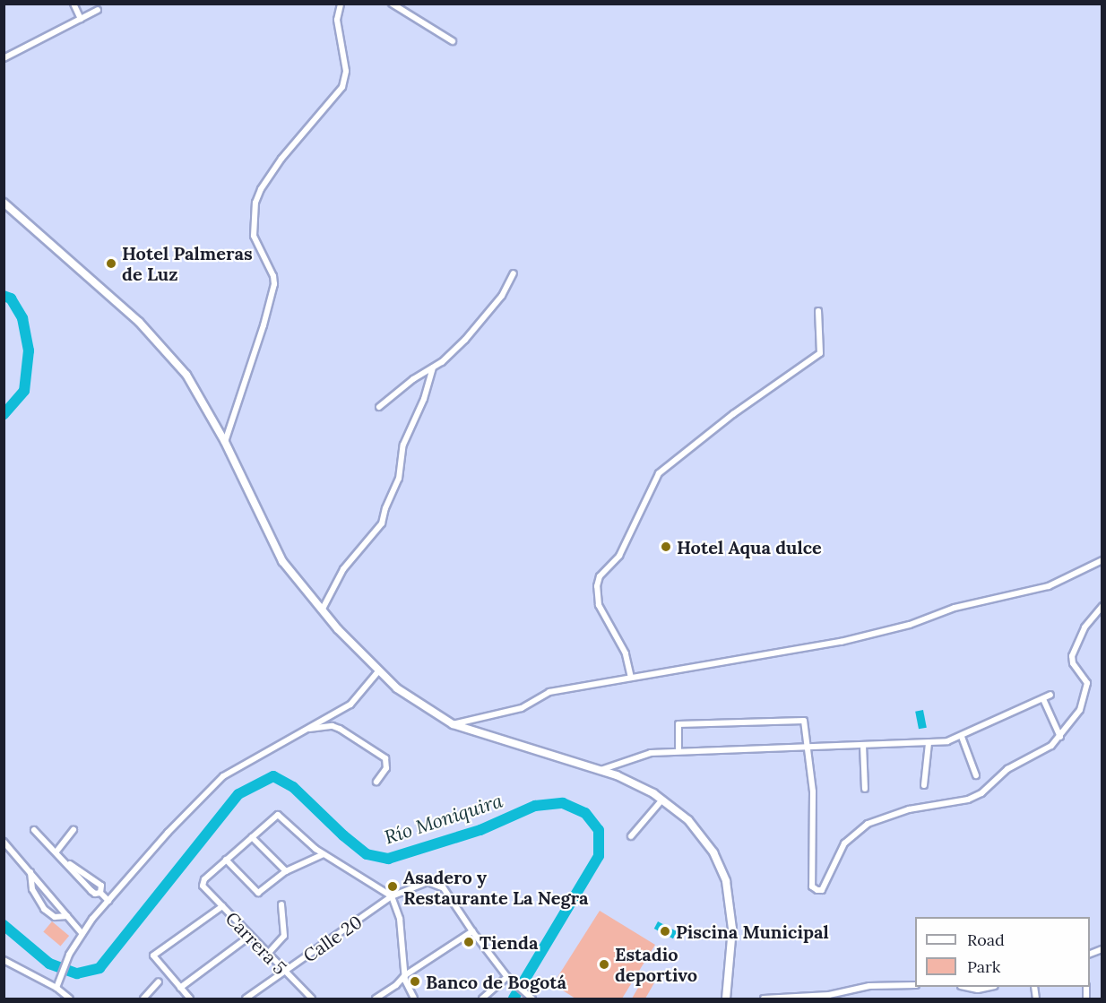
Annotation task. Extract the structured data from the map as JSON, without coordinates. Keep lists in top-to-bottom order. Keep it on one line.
{"streets":{"street":["Calle 20","Carrera 5"]},"crossings":[["Calle 20","Carrera 5"]],"water":["Río Moniquira"],"places":["Hotel Palmeras de Luz","Hotel Aqua dulce","Asadero y Restaurante La Negra","Piscina Municipal","Tienda","Estadio deportivo","Banco de Bogotá"],"legend":["Road","Park"]}
